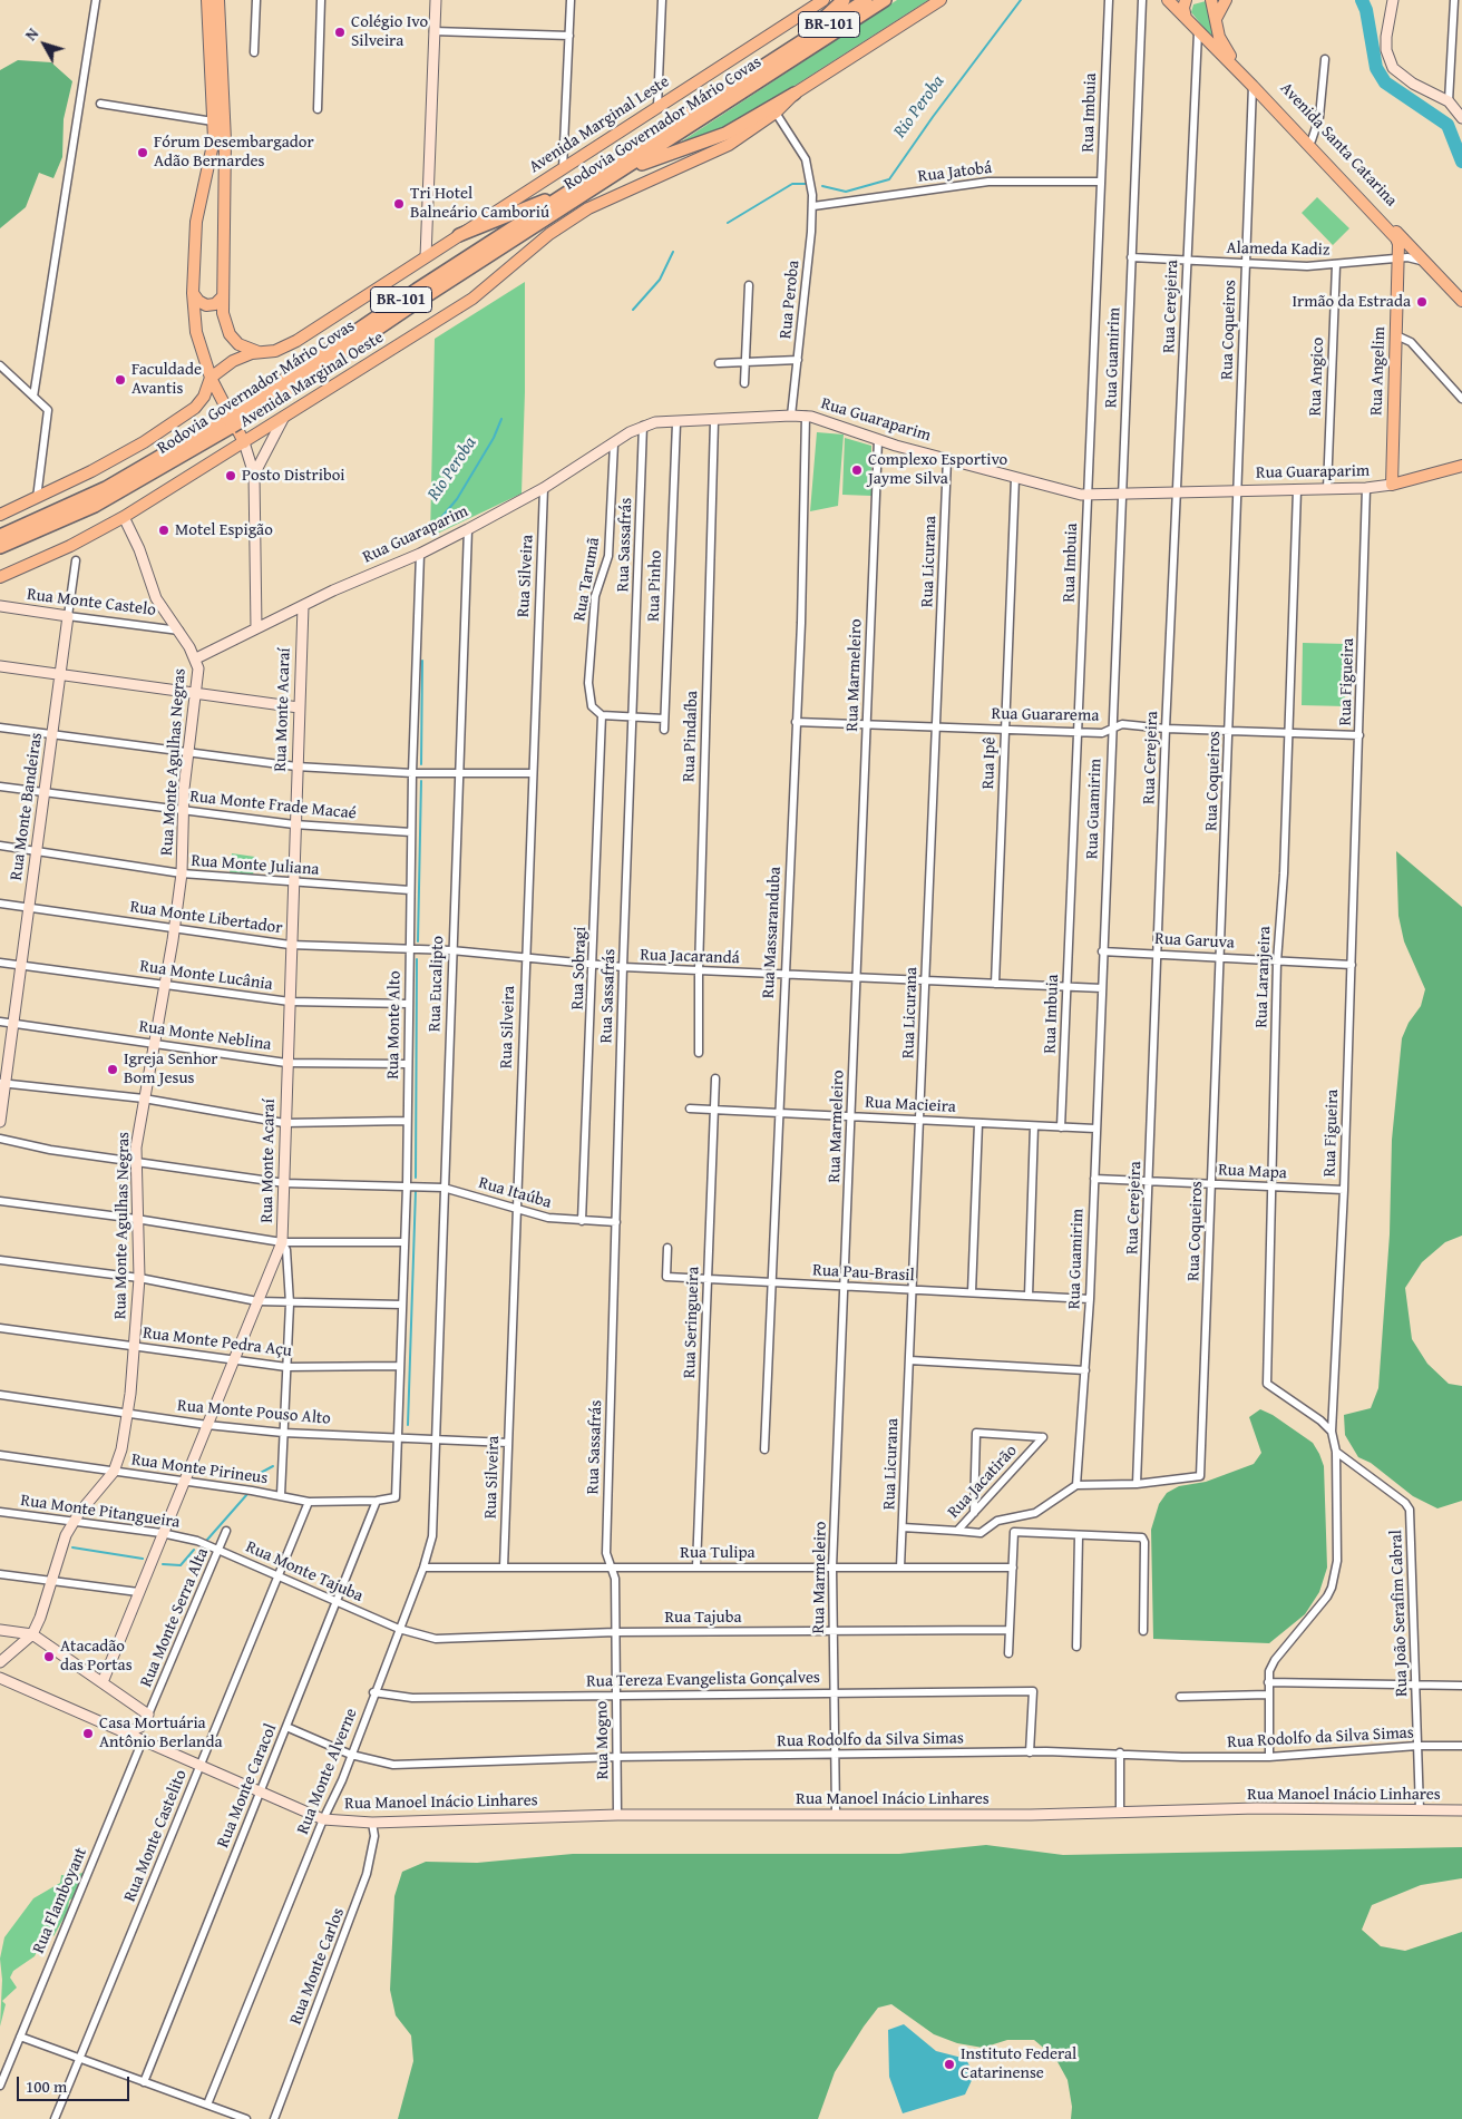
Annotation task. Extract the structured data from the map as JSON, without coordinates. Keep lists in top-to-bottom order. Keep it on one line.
{"streets":{"highway":["BR-101","Rodovia Governador Mário Covas"],"main road":["Avenida Marginal Leste","Avenida Santa Catarina","Rua Angelim","Avenida Marginal Oeste","Rua Guaraparim"],"street":["Rua Imbuia","Rua Jatobá","Alameda Kadiz","Rua Peroba","Rua Cerejeira","Rua Coqueiros","Rua Guamirim","Rua Angico","Rua Sassafrás","Rua Licurana","Rua Silveira","Rua Tarumã","Rua Pinho","Rua Monte Castelo","Rua Marmeleiro","Rua Figueira","Rua Monte Acaraí","Rua Guararema","Rua Pindaíba","Rua Monte Agulhas Negras","Rua Ipê","Rua Monte Frade Macaé","Rua Monte Bandeiras","Rua Monte Juliana","Rua Monte Libertador","Rua Massaranduba","Rua Garuva","Rua Jacarandá","Rua Sobragi","Rua Monte Lucânia","Rua Laranjeira","Rua Eucalipto","Rua Monte Alto","Rua Monte Neblina","Rua Macieira","Rua Mapa","Rua Itaúba","Rua Pau-Brasil","Rua Seringueira","Rua Monte Pedra Açu","Rua Monte Pouso Alto","Rua Monte Pirineus","Rua Jacatirão","Rua Monte Pitangueira","Rua Tulipa","Rua Monte Tajuba","Rua João Serafim Cabral","Rua Monte Serra Alta","Rua Tajuba","Rua Tereza Evangelista Gonçalves","Rua Rodolfo da Silva Simas","Rua Mogno","Rua Monte Alverne","Rua Monte Caracol","Rua Manoel Inácio Linhares","Rua Monte Castelito","Rua Flamboyant","Rua Monte Carlos"]},"crossings":[["Rua Imbuia","Rua Jatobá"],["Rua Imbuia","Rua Guaraparim"],["Rua Imbuia","Rua Guararema"],["Rua Imbuia","Rua Jacarandá"],["Rua Imbuia","Rua Macieira"],["Avenida Santa Catarina","Alameda Kadiz"],["Avenida Santa Catarina","Rua Cerejeira"],["Avenida Santa Catarina","Rua Coqueiros"],["Avenida Santa Catarina","Rua Angelim"],["Rua Jatobá","Rua Peroba"],["Alameda Kadiz","Rua Cerejeira"],["Alameda Kadiz","Rua Coqueiros"],["Alameda Kadiz","Rua Guamirim"],["Alameda Kadiz","Rua Angelim"],["Alameda Kadiz","Rua Angico"],["Rua Peroba","Avenida Marginal Oeste"],["Rua Peroba","Rua Guaraparim"],["Rua Cerejeira","Rua Coqueiros"],["Rua Cerejeira","Rua Guaraparim"],["Rua Cerejeira","Rua Guararema"],["Rua Cerejeira","Rua Garuva"],["Rua Cerejeira","Rua Mapa"],["Rua Coqueiros","Rua Guaraparim"],["Rua Coqueiros","Rua Guararema"],["Rua Coqueiros","Rua Garuva"],["Rua Coqueiros","Rua Mapa"],["Rua Guamirim","Rua Guaraparim"],["Rua Guamirim","Rua Guararema"],["Rua Guamirim","Rua Garuva"],["Rua Guamirim","Rua Jacarandá"],["Rua Guamirim","Rua Macieira"],["Rua Guamirim","Rua Mapa"],["Rua Guamirim","Rua Pau-Brasil"],["Rua Angelim","Rua Guaraparim"],["Rua Angico","Rua Guaraparim"],["Avenida Marginal Oeste","Rua Monte Agulhas Negras"],["Rua Guaraparim","Rua Sassafrás"],["Rua Guaraparim","Rua Licurana"],["Rua Guaraparim","Rua Silveira"],["Rua Guaraparim","Rua Tarumã"],["Rua Guaraparim","Rua Pinho"],["Rua Guaraparim","Rua Marmeleiro"],["Rua Guaraparim","Rua Figueira"],["Rua Guaraparim","Rua Monte Acaraí"],["Rua Guaraparim","Rua Pindaíba"],["Rua Guaraparim","Rua Monte Agulhas Negras"],["Rua Guaraparim","Rua Ipê"],["Rua Guaraparim","Rua Massaranduba"],["Rua Guaraparim","Rua Laranjeira"],["Rua Guaraparim","Rua Eucalipto"],["Rua Guaraparim","Rua Monte Alto"],["Rua Sassafrás","Rua Jacarandá"],["Rua Sassafrás","Rua Itaúba"],["Rua Sassafrás","Rua Tulipa"],["Rua Sassafrás","Rua Mogno"],["Rua Licurana","Rua Guararema"],["Rua Licurana","Rua Jacarandá"],["Rua Licurana","Rua Macieira"],["Rua Licurana","Rua Pau-Brasil"],["Rua Licurana","Rua Jacatirão"],["Rua Licurana","Rua Tulipa"],["Rua Silveira","Rua Jacarandá"],["Rua Silveira","Rua Itaúba"],["Rua Silveira","Rua Monte Pouso Alto"],["Rua Silveira","Rua Tulipa"],["Rua Tarumã","Rua Sobragi"],["Rua Monte Castelo","Rua Monte Agulhas Negras"],["Rua Monte Castelo","Rua Monte Bandeiras"],["Rua Marmeleiro","Rua Guararema"],["Rua Marmeleiro","Rua Jacarandá"],["Rua Marmeleiro","Rua Macieira"],["Rua Marmeleiro","Rua Pau-Brasil"],["Rua Marmeleiro","Rua Tulipa"],["Rua Marmeleiro","Rua Tajuba"],["Rua Marmeleiro","Rua Tereza Evangelista Gonçalves"],["Rua Marmeleiro","Rua Rodolfo da Silva Simas"],["Rua Marmeleiro","Rua Manoel Inácio Linhares"],["Rua Figueira","Rua Guararema"],["Rua Figueira","Rua Garuva"],["Rua Figueira","Rua Laranjeira"],["Rua Figueira","Rua Mapa"],["Rua Figueira","Rua João Serafim Cabral"],["Rua Figueira","Rua Rodolfo da Silva Simas"],["Rua Monte Acaraí","Rua Monte Frade Macaé"],["Rua Monte Acaraí","Rua Monte Juliana"],["Rua Monte Acaraí","Rua Monte Libertador"],["Rua Monte Acaraí","Rua Monte Lucânia"],["Rua Monte Acaraí","Rua Monte Neblina"],["Rua Monte Acaraí","Rua Itaúba"],["Rua Monte Acaraí","Rua Monte Pedra Açu"],["Rua Monte Acaraí","Rua Monte Pouso Alto"],["Rua Monte Acaraí","Rua Monte Pirineus"],["Rua Monte Acaraí","Rua Monte Pitangueira"],["Rua Guararema","Rua Ipê"],["Rua Guararema","Rua Massaranduba"],["Rua Guararema","Rua Laranjeira"],["Rua Pindaíba","Rua Jacarandá"],["Rua Monte Agulhas Negras","Rua Monte Frade Macaé"],["Rua Monte Agulhas Negras","Rua Monte Juliana"],["Rua Monte Agulhas Negras","Rua Monte Libertador"],["Rua Monte Agulhas Negras","Rua Monte Lucânia"],["Rua Monte Agulhas Negras","Rua Monte Neblina"],["Rua Monte Agulhas Negras","Rua Itaúba"],["Rua Monte Agulhas Negras","Rua Monte Pedra Açu"],["Rua Monte Agulhas Negras","Rua Monte Pouso Alto"],["Rua Monte Agulhas Negras","Rua Monte Pirineus"],["Rua Monte Agulhas Negras","Rua Monte Pitangueira"],["Rua Ipê","Rua Jacarandá"],["Rua Monte Frade Macaé","Rua Monte Bandeiras"],["Rua Monte Frade Macaé","Rua Monte Alto"],["Rua Monte Bandeiras","Rua Monte Juliana"],["Rua Monte Bandeiras","Rua Monte Libertador"],["Rua Monte Bandeiras","Rua Monte Lucânia"],["Rua Monte Bandeiras","Rua Monte Neblina"],["Rua Monte Juliana","Rua Monte Alto"],["Rua Monte Libertador","Rua Jacarandá"],["Rua Monte Libertador","Rua Monte Alto"],["Rua Massaranduba","Rua Jacarandá"],["Rua Massaranduba","Rua Macieira"],["Rua Massaranduba","Rua Pau-Brasil"],["Rua Garuva","Rua Laranjeira"],["Rua Jacarandá","Rua Sobragi"],["Rua Jacarandá","Rua Eucalipto"],["Rua Jacarandá","Rua Monte Alto"],["Rua Sobragi","Rua Itaúba"],["Rua Monte Lucânia","Rua Monte Alto"],["Rua Laranjeira","Rua Mapa"],["Rua Eucalipto","Rua Itaúba"],["Rua Eucalipto","Rua Monte Pouso Alto"],["Rua Eucalipto","Rua Monte Alverne"],["Rua Monte Alto","Rua Monte Neblina"],["Rua Monte Alto","Rua Itaúba"],["Rua Monte Alto","Rua Monte Pedra Açu"],["Rua Monte Alto","Rua Monte Pouso Alto"],["Rua Monte Alto","Rua Monte Pirineus"],["Rua Macieira","Rua Seringueira"],["Rua Pau-Brasil","Rua Seringueira"],["Rua Seringueira","Rua Tulipa"],["Rua Monte Pouso Alto","Rua Monte Alverne"],["Rua Monte Pirineus","Rua Monte Caracol"],["Rua Monte Pirineus","Rua Monte Castelito"],["Rua Monte Pitangueira","Rua Monte Tajuba"],["Rua Tulipa","Rua Mogno"],["Rua Tulipa","Rua Monte Alverne"],["Rua Monte Tajuba","Rua Monte Serra Alta"],["Rua Monte Tajuba","Rua Tajuba"],["Rua Monte Tajuba","Rua Monte Alverne"],["Rua Monte Tajuba","Rua Monte Caracol"],["Rua Monte Tajuba","Rua Monte Castelito"],["Rua João Serafim Cabral","Rua Rodolfo da Silva Simas"],["Rua João Serafim Cabral","Rua Manoel Inácio Linhares"],["Rua Tajuba","Rua Mogno"],["Rua Tajuba","Rua Monte Alverne"],["Rua Tereza Evangelista Gonçalves","Rua Rodolfo da Silva Simas"],["Rua Tereza Evangelista Gonçalves","Rua Mogno"],["Rua Tereza Evangelista Gonçalves","Rua Monte Alverne"],["Rua Rodolfo da Silva Simas","Rua Mogno"],["Rua Rodolfo da Silva Simas","Rua Monte Alverne"],["Rua Rodolfo da Silva Simas","Rua Monte Caracol"],["Rua Mogno","Rua Manoel Inácio Linhares"],["Rua Monte Alverne","Rua Manoel Inácio Linhares"],["Rua Monte Caracol","Rua Manoel Inácio Linhares"],["Rua Manoel Inácio Linhares","Rua Monte Castelito"],["Rua Manoel Inácio Linhares","Rua Flamboyant"],["Rua Manoel Inácio Linhares","Rua Monte Carlos"]],"water":["Rio Peroba"],"places":["Colégio Ivo Silveira","Fórum Desembargador Adão Bernardes","Tri Hotel Balneário Camboriú","Irmão da Estrada","Faculdade Avantis","Complexo Esportivo Jayme Silva","Posto Distriboi","Motel Espigão","Igreja Senhor Bom Jesus","Atacadão das Portas","Casa Mortuária Antônio Berlanda","Instituto Federal Catarinense"],"scale_bar":"100 m","north":"top left"}
